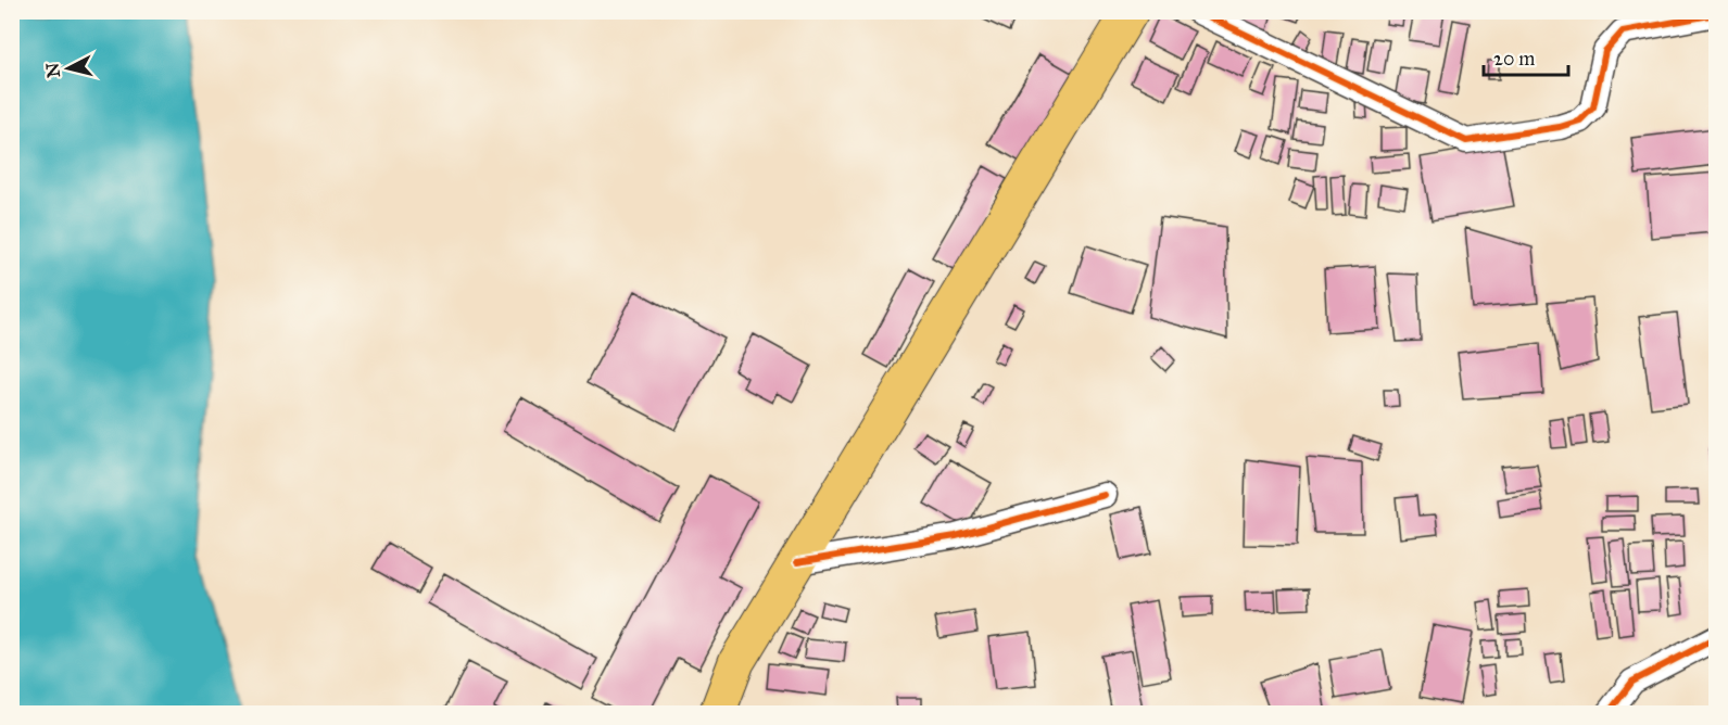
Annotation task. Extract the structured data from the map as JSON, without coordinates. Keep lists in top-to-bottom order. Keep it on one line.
{"scale_bar":"20 m","north":"left"}
